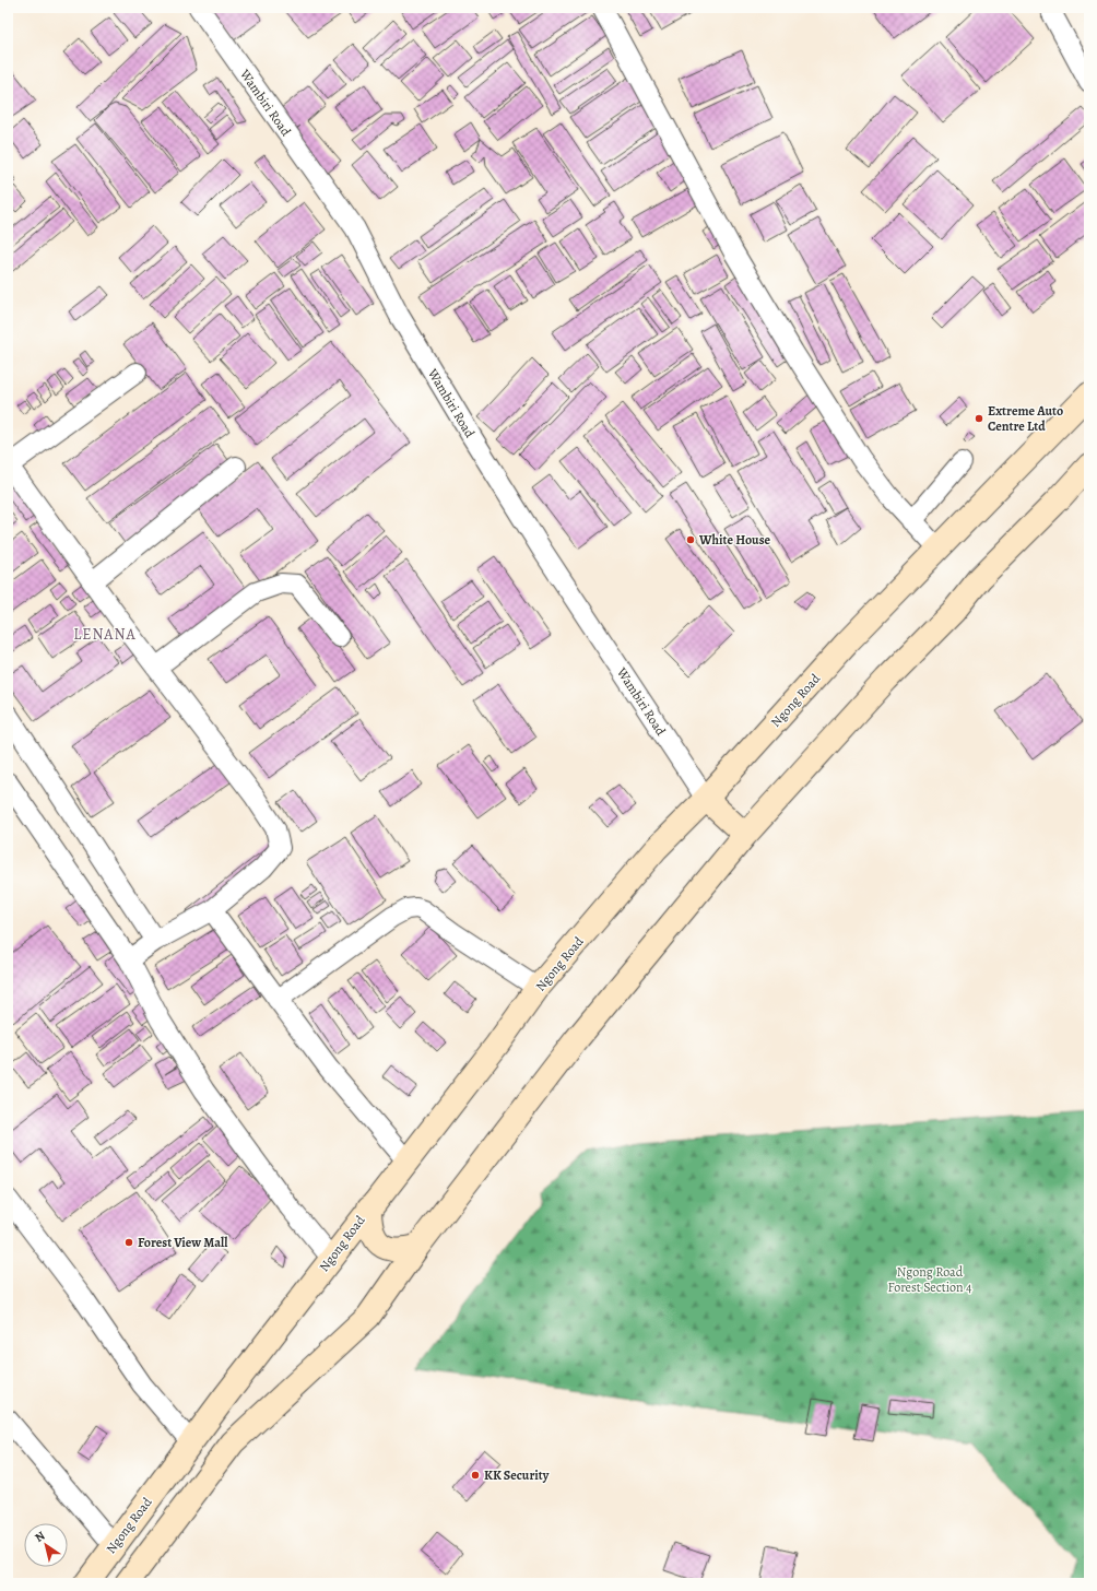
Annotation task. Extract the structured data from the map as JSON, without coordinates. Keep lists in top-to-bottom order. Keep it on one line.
{"streets":{"main road":["Ngong Road"],"street":["Wambiri Road"]},"crossings":[["Wambiri Road","Ngong Road"]],"districts":["LENANA"],"parks":["Ngong Road Forest Section 4"],"places":["Extreme Auto Centre Ltd","White House","Forest View Mall","KK Security"],"north":"top left"}
